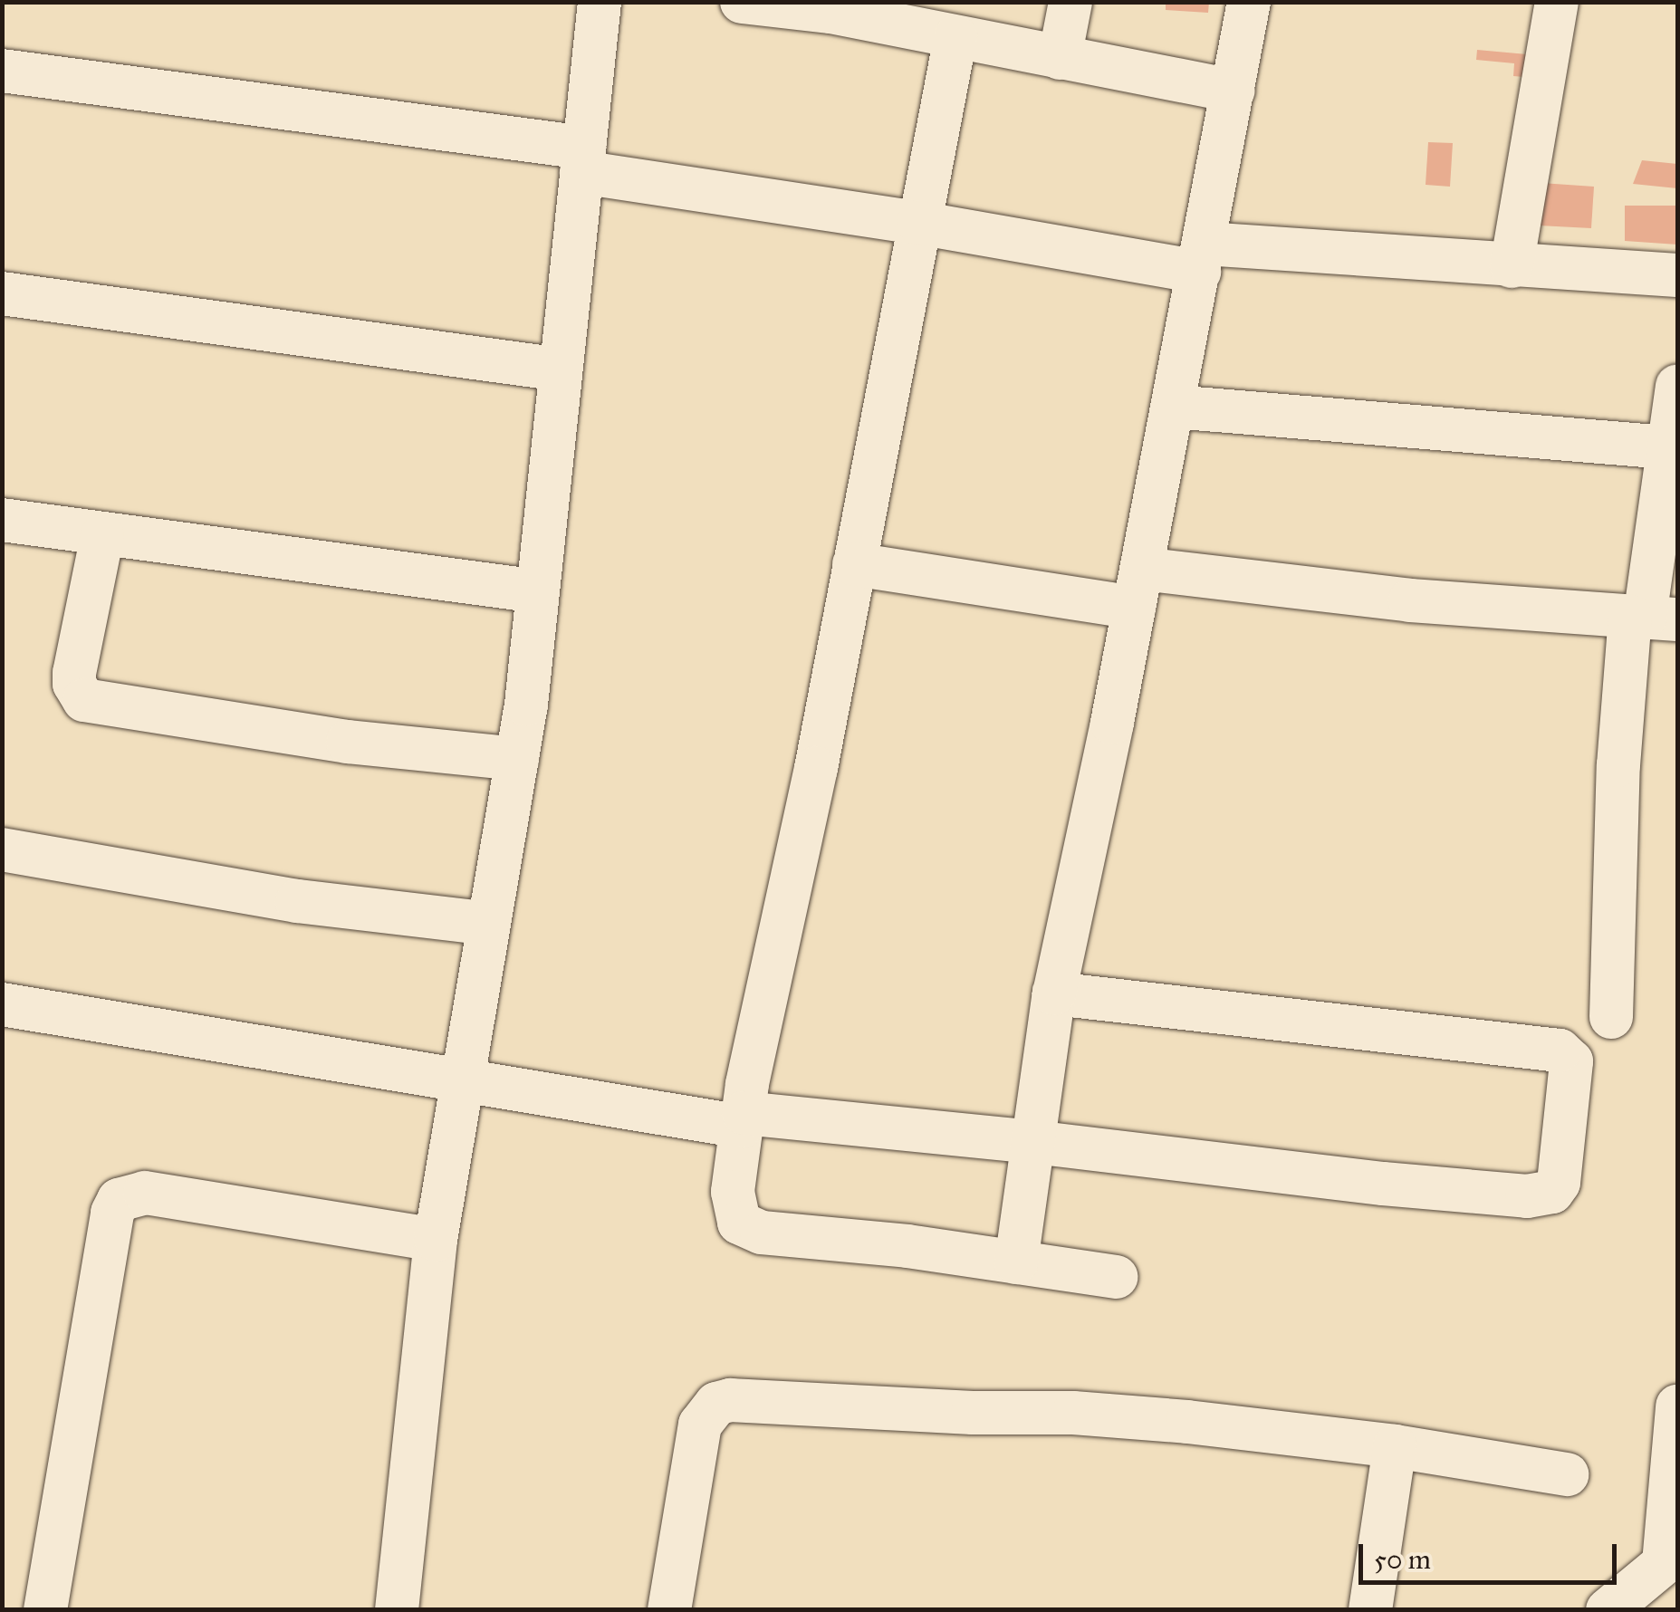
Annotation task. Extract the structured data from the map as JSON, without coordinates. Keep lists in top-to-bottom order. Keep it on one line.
{"scale_bar":"50 m"}
